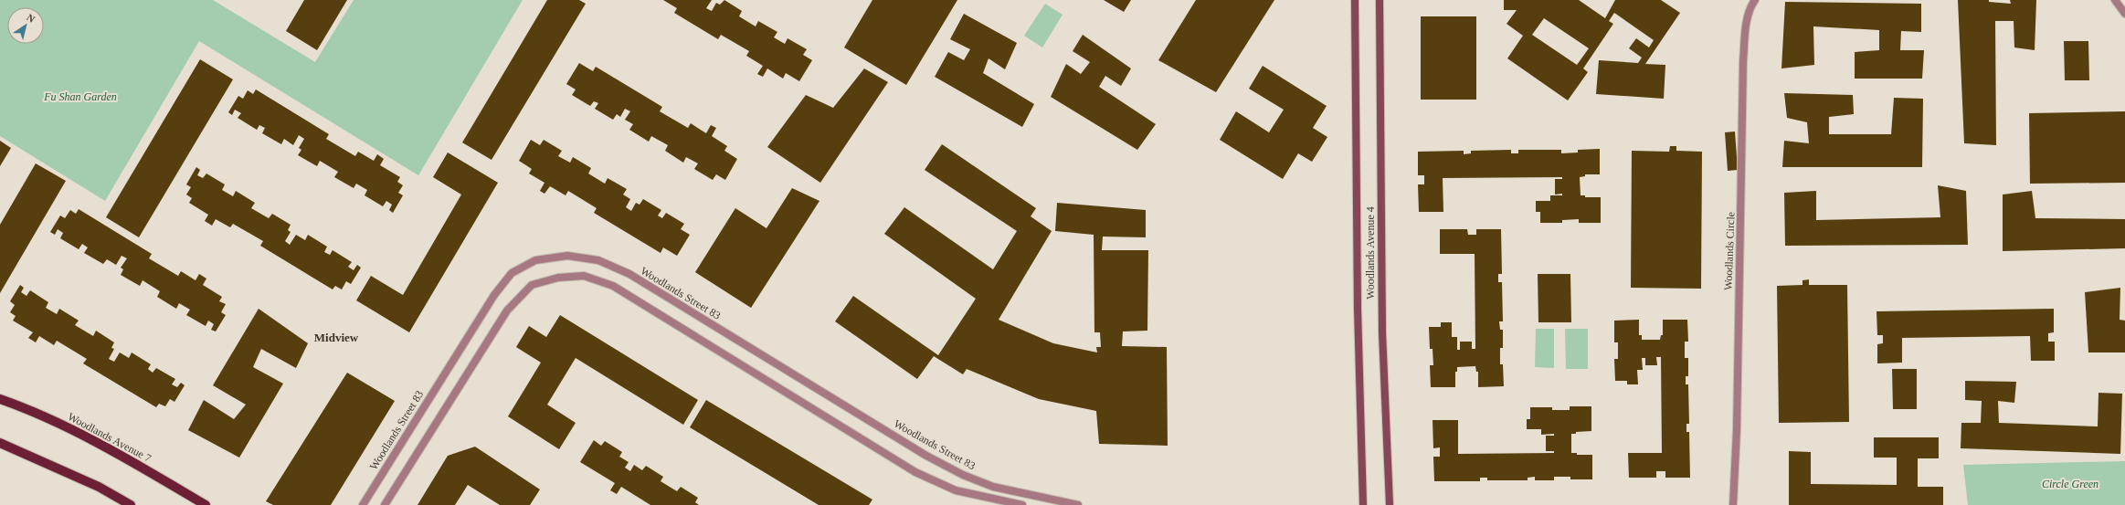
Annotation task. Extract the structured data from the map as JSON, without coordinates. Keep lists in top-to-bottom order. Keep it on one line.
{"streets":{"main road":["Woodlands Avenue 4","Woodlands Avenue 7"],"street":["Woodlands Circle","Woodlands Street 83"]},"districts":["Midview"],"parks":["Fu Shan Garden","Circle Green"],"north":"top right"}
